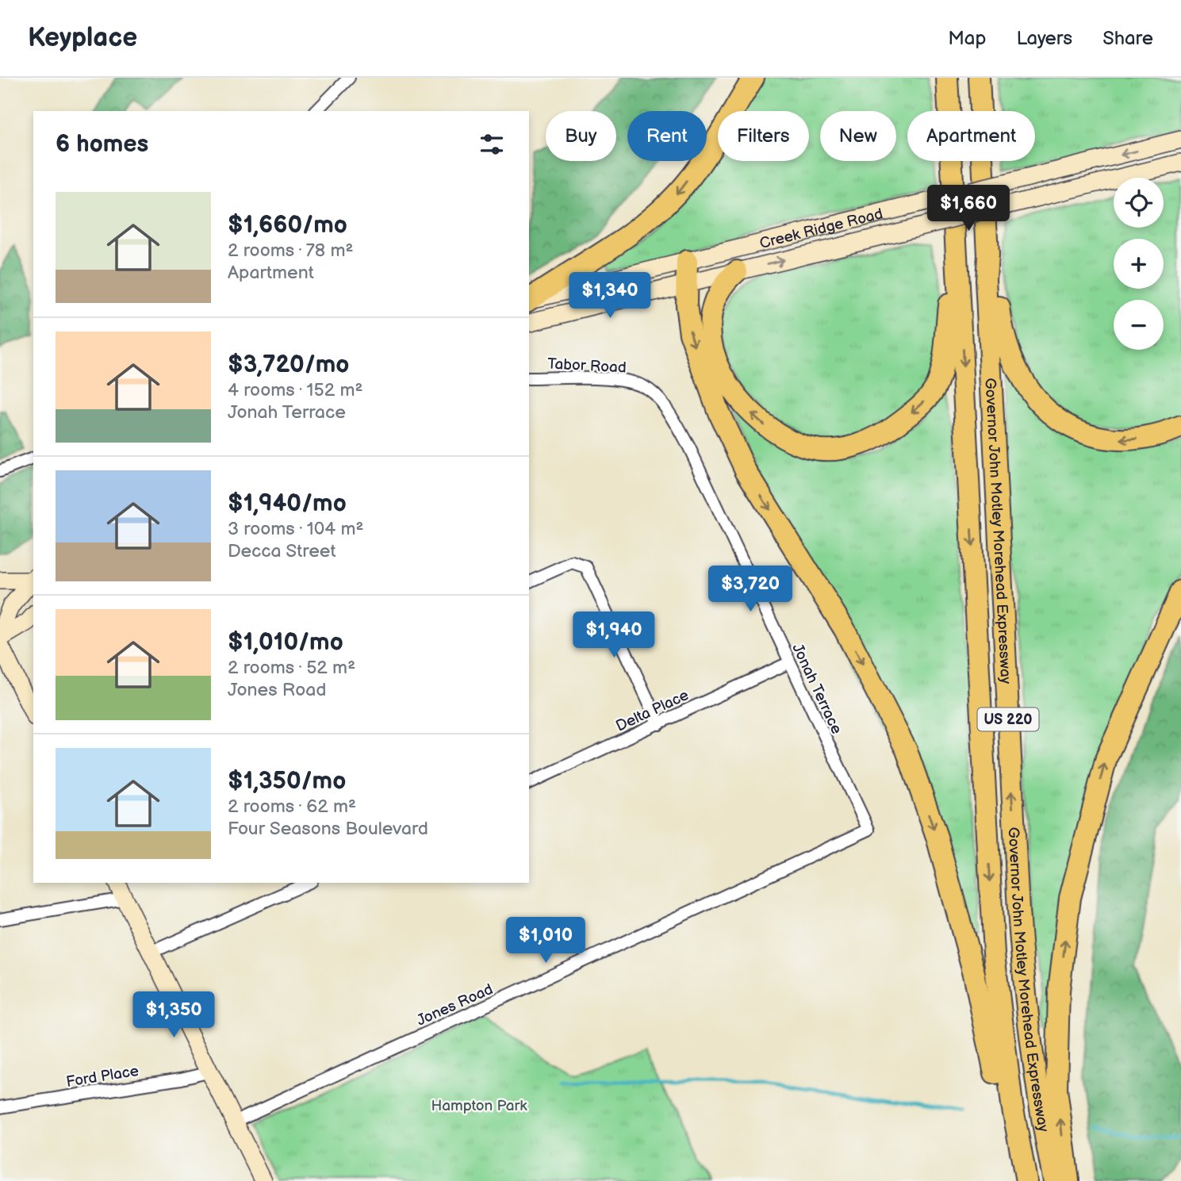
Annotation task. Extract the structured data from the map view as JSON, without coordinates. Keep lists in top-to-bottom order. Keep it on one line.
{"streets":{"highway":["Governor John Motley Morehead Expressway","US 220"],"main road":["Creek Ridge Road"],"street":["Tabor Road","Jonah Terrace","Delta Place","Jones Road","Ford Place"]},"crossings":[["Tabor Road","Jonah Terrace"],["Jonah Terrace","Delta Place"],["Jonah Terrace","Jones Road"]],"parks":["Hampton Park"],"page":{"header":"Keyplace","nav":["Map","Layers","Share"],"chip":["Buy","Rent","Filters","New","Apartment"],"heading":"6 homes","map_buttons":["+","−"],"list":[{"name":"$1,660/mo","note":"2 rooms · 78 m² · Apartment"},{"name":"$3,720/mo","note":"4 rooms · 152 m² · Jonah Terrace"},{"name":"$1,940/mo","note":"3 rooms · 104 m² · Decca Street"},{"name":"$1,010/mo","note":"2 rooms · 52 m² · Jones Road"},{"name":"$1,350/mo","note":"2 rooms · 62 m² · Four Seasons Boulevard"}],"price":["$1,660","$1,340","$3,720","$1,940","$1,010","$1,350"]}}
